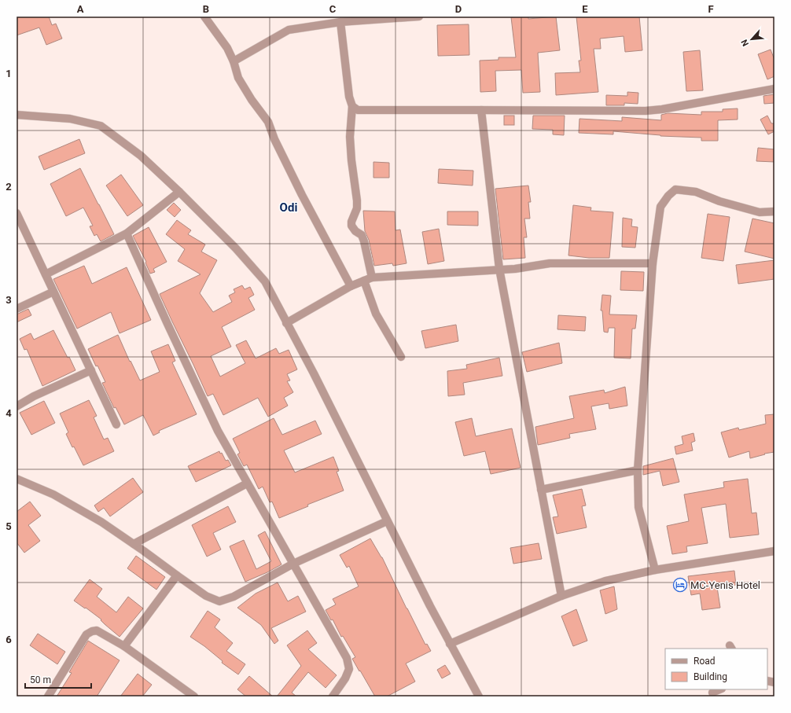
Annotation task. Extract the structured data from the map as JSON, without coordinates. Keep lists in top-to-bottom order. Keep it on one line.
{"districts":["Odi"],"places":{"hotel":["MC-Yenis Hotel"]},"legend":["Road","Building"],"scale_bar":"50 m","north":"bottom left","grid":{"columns":["A","B","C","D","E","F"],"rows":["1","2","3","4","5","6"]}}
